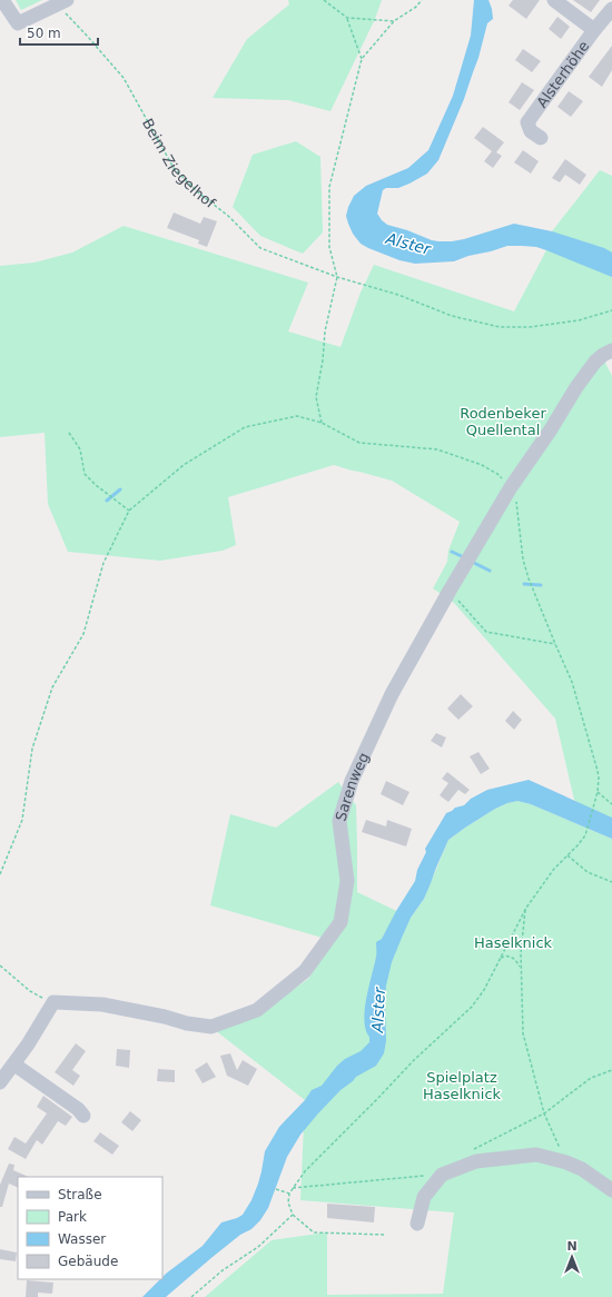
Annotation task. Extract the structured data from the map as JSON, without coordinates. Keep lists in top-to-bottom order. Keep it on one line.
{"streets":{"street":["Alsterhöhe","Sarenweg"],"path":["Beim Ziegelhof"]},"water":["Alster"],"parks":["Rodenbeker Quellental","Haselknick","Spielplatz Haselknick"],"legend":["Straße","Park","Wasser","Gebäude"],"scale_bar":"50 m","north":"top"}
